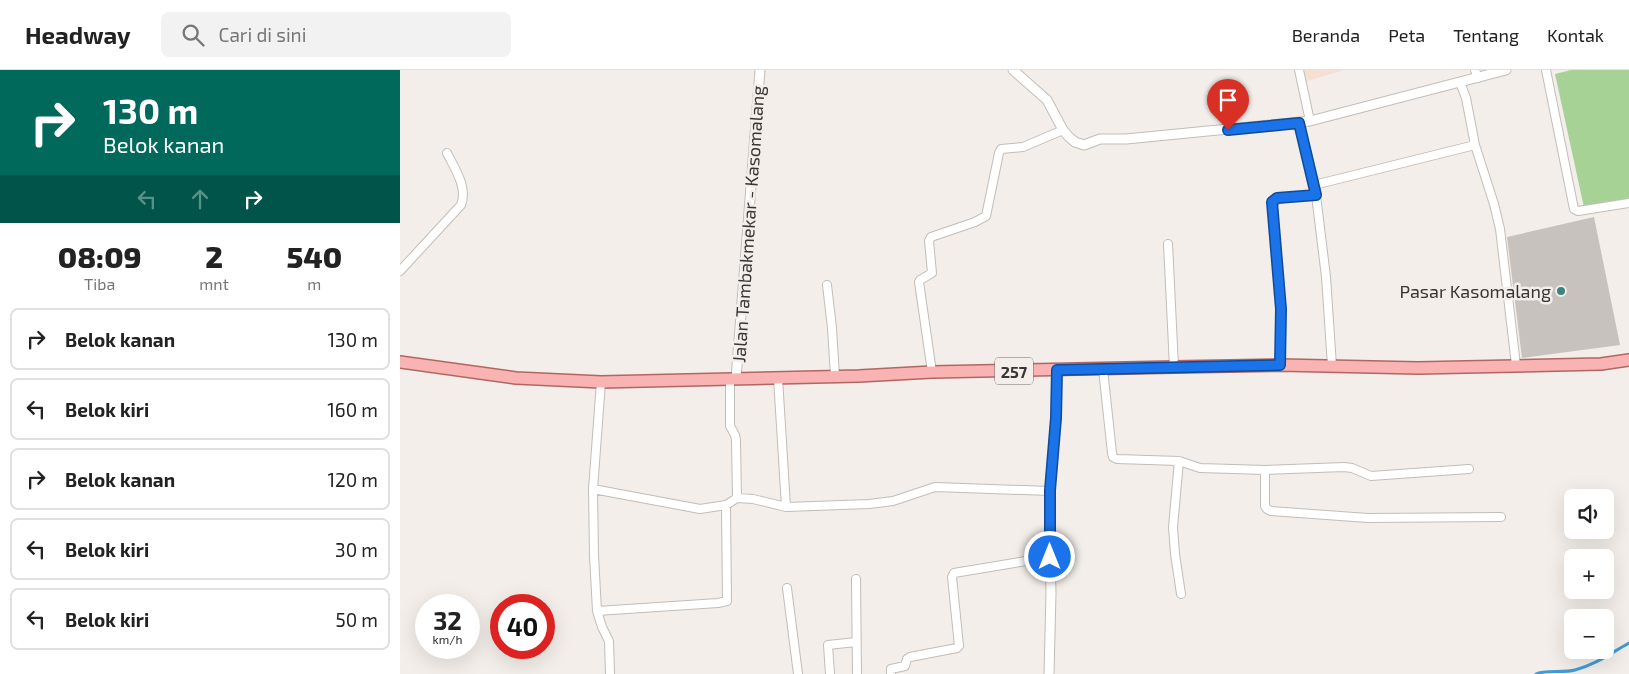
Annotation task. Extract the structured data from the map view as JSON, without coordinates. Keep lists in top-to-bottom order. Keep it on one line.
{"streets":{"main road":["257"],"street":["Jalan Tambakmekar - Kasomalang"]},"crossings":[["Jalan Tambakmekar - Kasomalang","257"]],"places":["Pasar Kasomalang"],"page":{"header":"Headway","search":"Cari di sini","nav":["Beranda","Peta","Tentang","Kontak"],"turn":["130 m","Belok kanan"],"eta":["08:09","Tiba","2","mnt","540","m"],"list":[{"name":"Belok kanan","value":"130 m"},{"name":"Belok kiri","value":"160 m"},{"name":"Belok kanan","value":"120 m"},{"name":"Belok kiri","value":"30 m"},{"name":"Belok kiri","value":"50 m"}],"map_buttons":["+","−"],"speed":"32 km/h","limit":"40"}}
